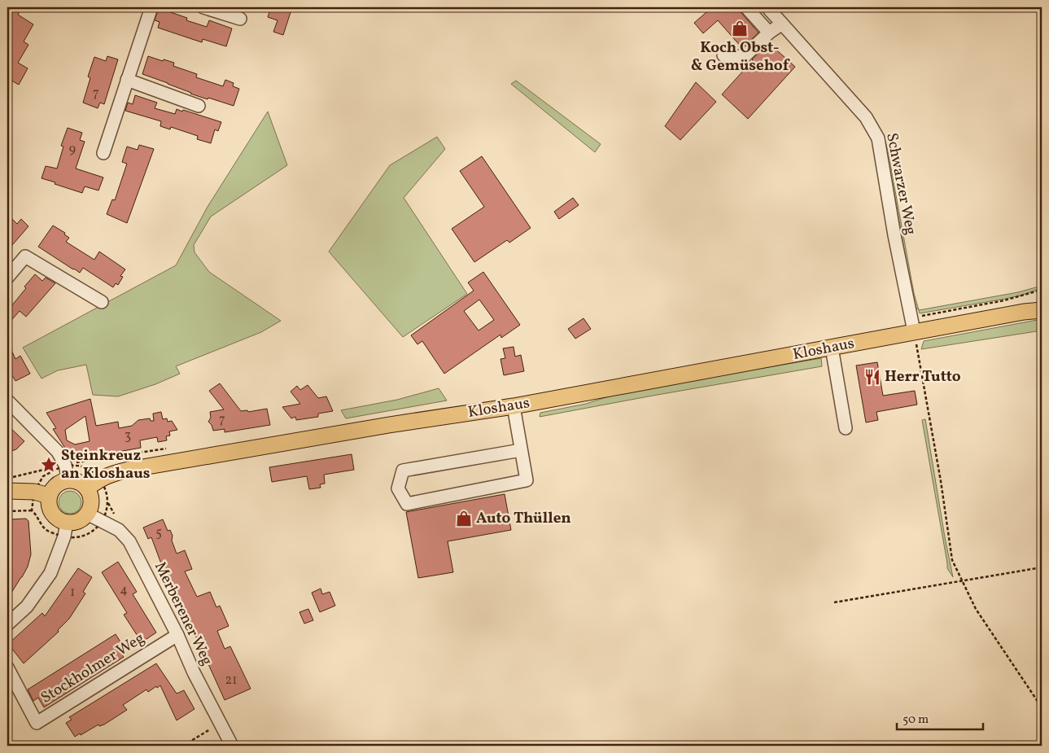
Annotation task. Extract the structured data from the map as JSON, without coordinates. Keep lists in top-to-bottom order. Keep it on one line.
{"streets":{"main road":["Kloshaus"],"street":["Schwarzer Weg","Merberener Weg","Stockholmer Weg"]},"crossings":[["Schwarzer Weg","Kloshaus"],["Merberener Weg","Stockholmer Weg"]],"places":{"shop":["Koch Obst- & Gemüsehof","Auto Thüllen"],"restaurant":["Herr Tutto"],"place":["Steinkreuz an Kloshaus"]},"house_numbers":["7","9","7","3","5","4","1","21"],"scale_bar":"50 m"}
